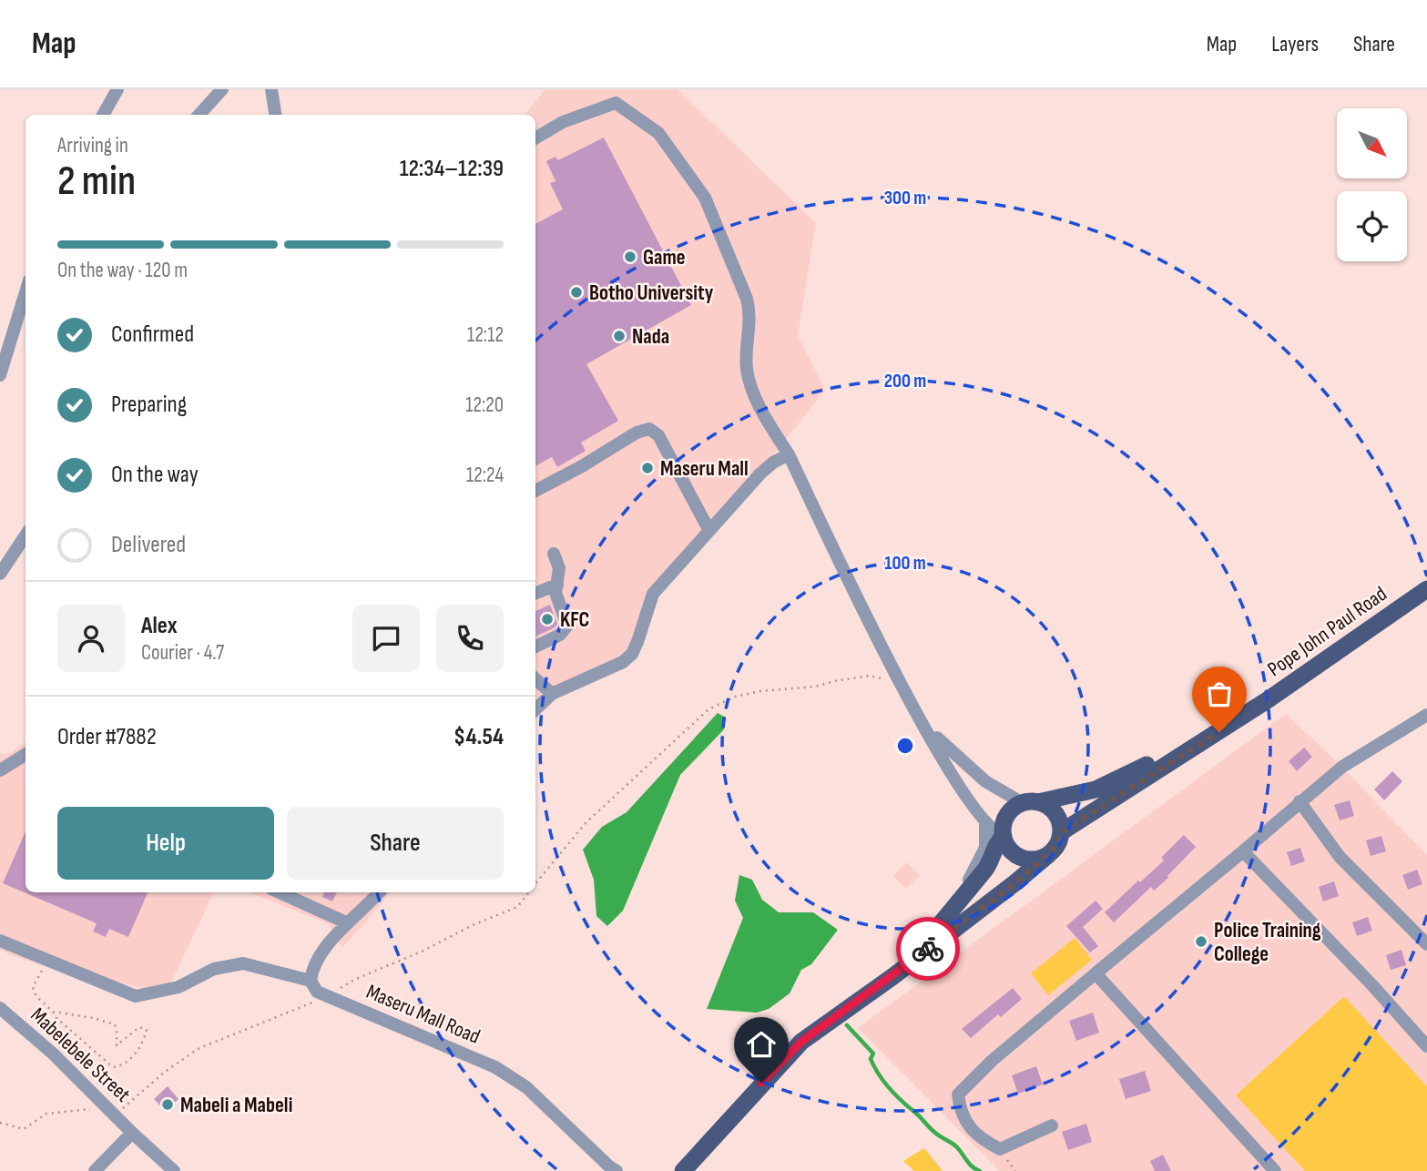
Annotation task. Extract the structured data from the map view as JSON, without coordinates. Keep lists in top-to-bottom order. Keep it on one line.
{"streets":{"main road":["Pope John Paul Road"],"street":["Maseru Mall Road","Mabelebele Street"]},"places":["Game","Botho University","Nada","Maseru Mall","KFC","Police Training College","Mabeli a Mabeli"],"north":"bottom right","page":{"header":"Map","nav":["Map","Layers","Share"],"heading":["2 min","Arriving in","12:34–12:39"],"panel":["Alex","Courier · 4.7","Order #7882","$4.54"],"bar":"On the way · 120 m","list":[["Confirmed","12:12"],["Preparing","12:20"],["On the way","12:24"],"Delivered"],"buttons":["Help","Share"]},"rings":["300 m","200 m","100 m"]}
